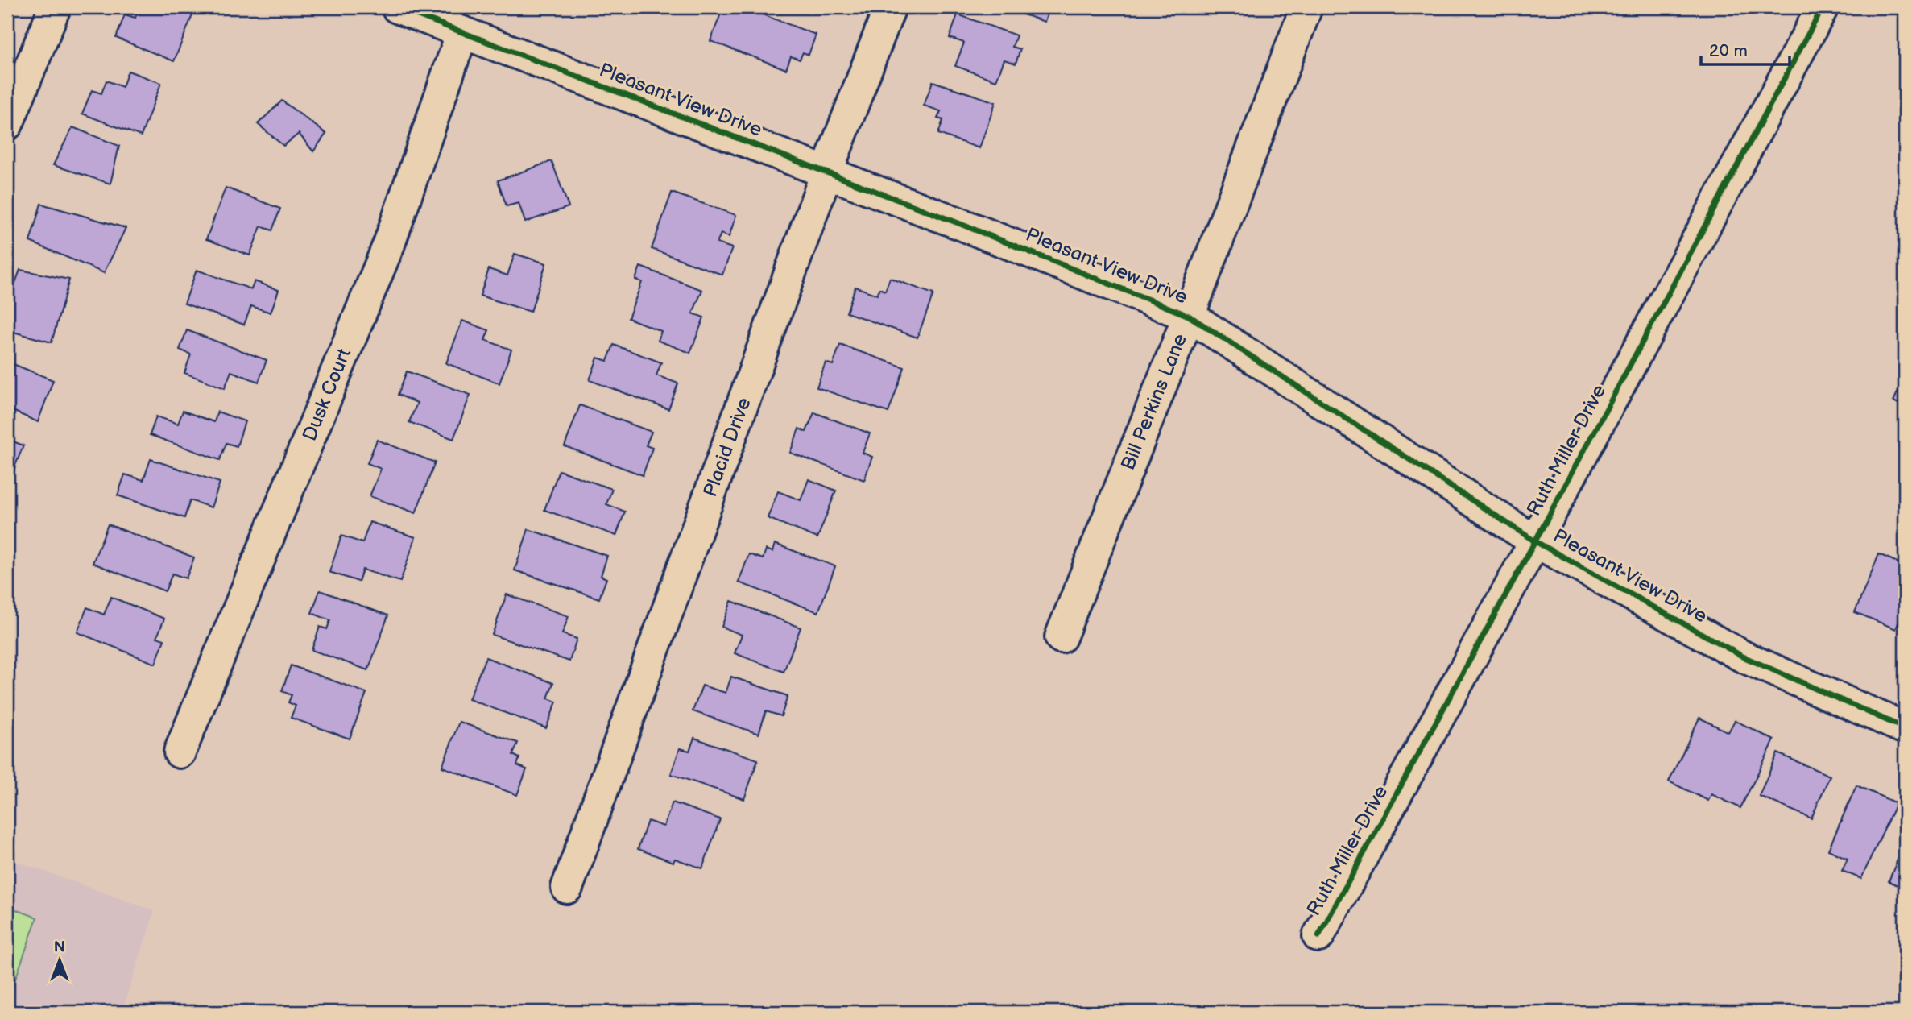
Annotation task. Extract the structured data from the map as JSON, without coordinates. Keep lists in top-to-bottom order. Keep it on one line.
{"streets":{"street":["Pleasant View Drive","Dusk Court","Bill Perkins Lane","Placid Drive","Ruth Miller Drive"]},"crossings":[["Pleasant View Drive","Dusk Court"],["Pleasant View Drive","Bill Perkins Lane"],["Pleasant View Drive","Placid Drive"],["Pleasant View Drive","Ruth Miller Drive"]],"scale_bar":"20 m","north":"top"}
